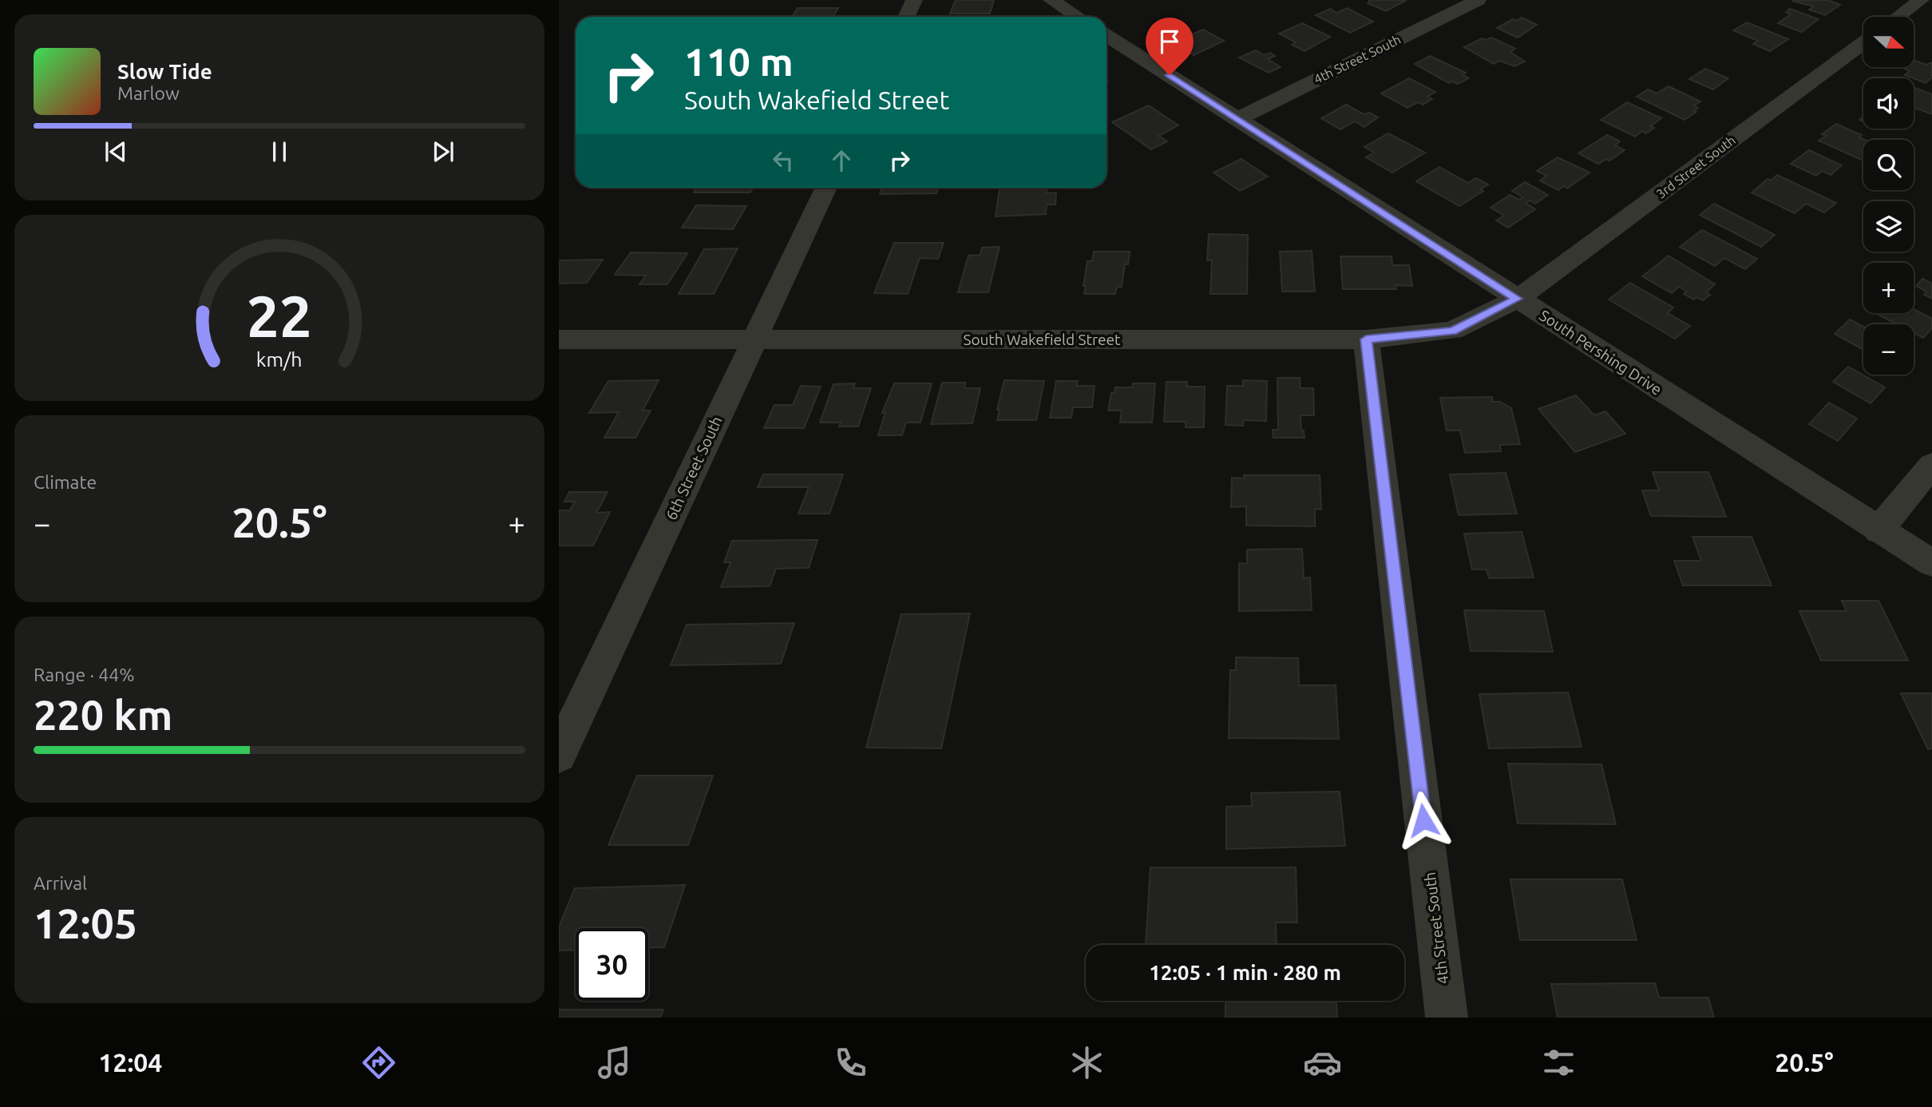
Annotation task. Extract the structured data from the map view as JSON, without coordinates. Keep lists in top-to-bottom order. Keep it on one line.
{"streets":{"street":["4th Street South","3rd Street South","South Wakefield Street","South Pershing Drive","6th Street South"]},"crossings":[["4th Street South","South Wakefield Street"],["4th Street South","South Pershing Drive"],["3rd Street South","South Wakefield Street"],["3rd Street South","South Pershing Drive"],["South Wakefield Street","South Pershing Drive"],["South Wakefield Street","6th Street South"]],"north":"right","page":{"map_buttons":["+","−"],"turn":["110 m","South Wakefield Street"],"song":["Slow Tide","Marlow"],"tile":["Climate",["Range · 44%","220 km"],["Arrival","12:05"]],"heat":["−","20.5°","+"],"limit":"30","trip":"12:05 · 1 min · 280 m","tabs":["12:04","20.5°"],"gauge":["22","km/h"]}}
